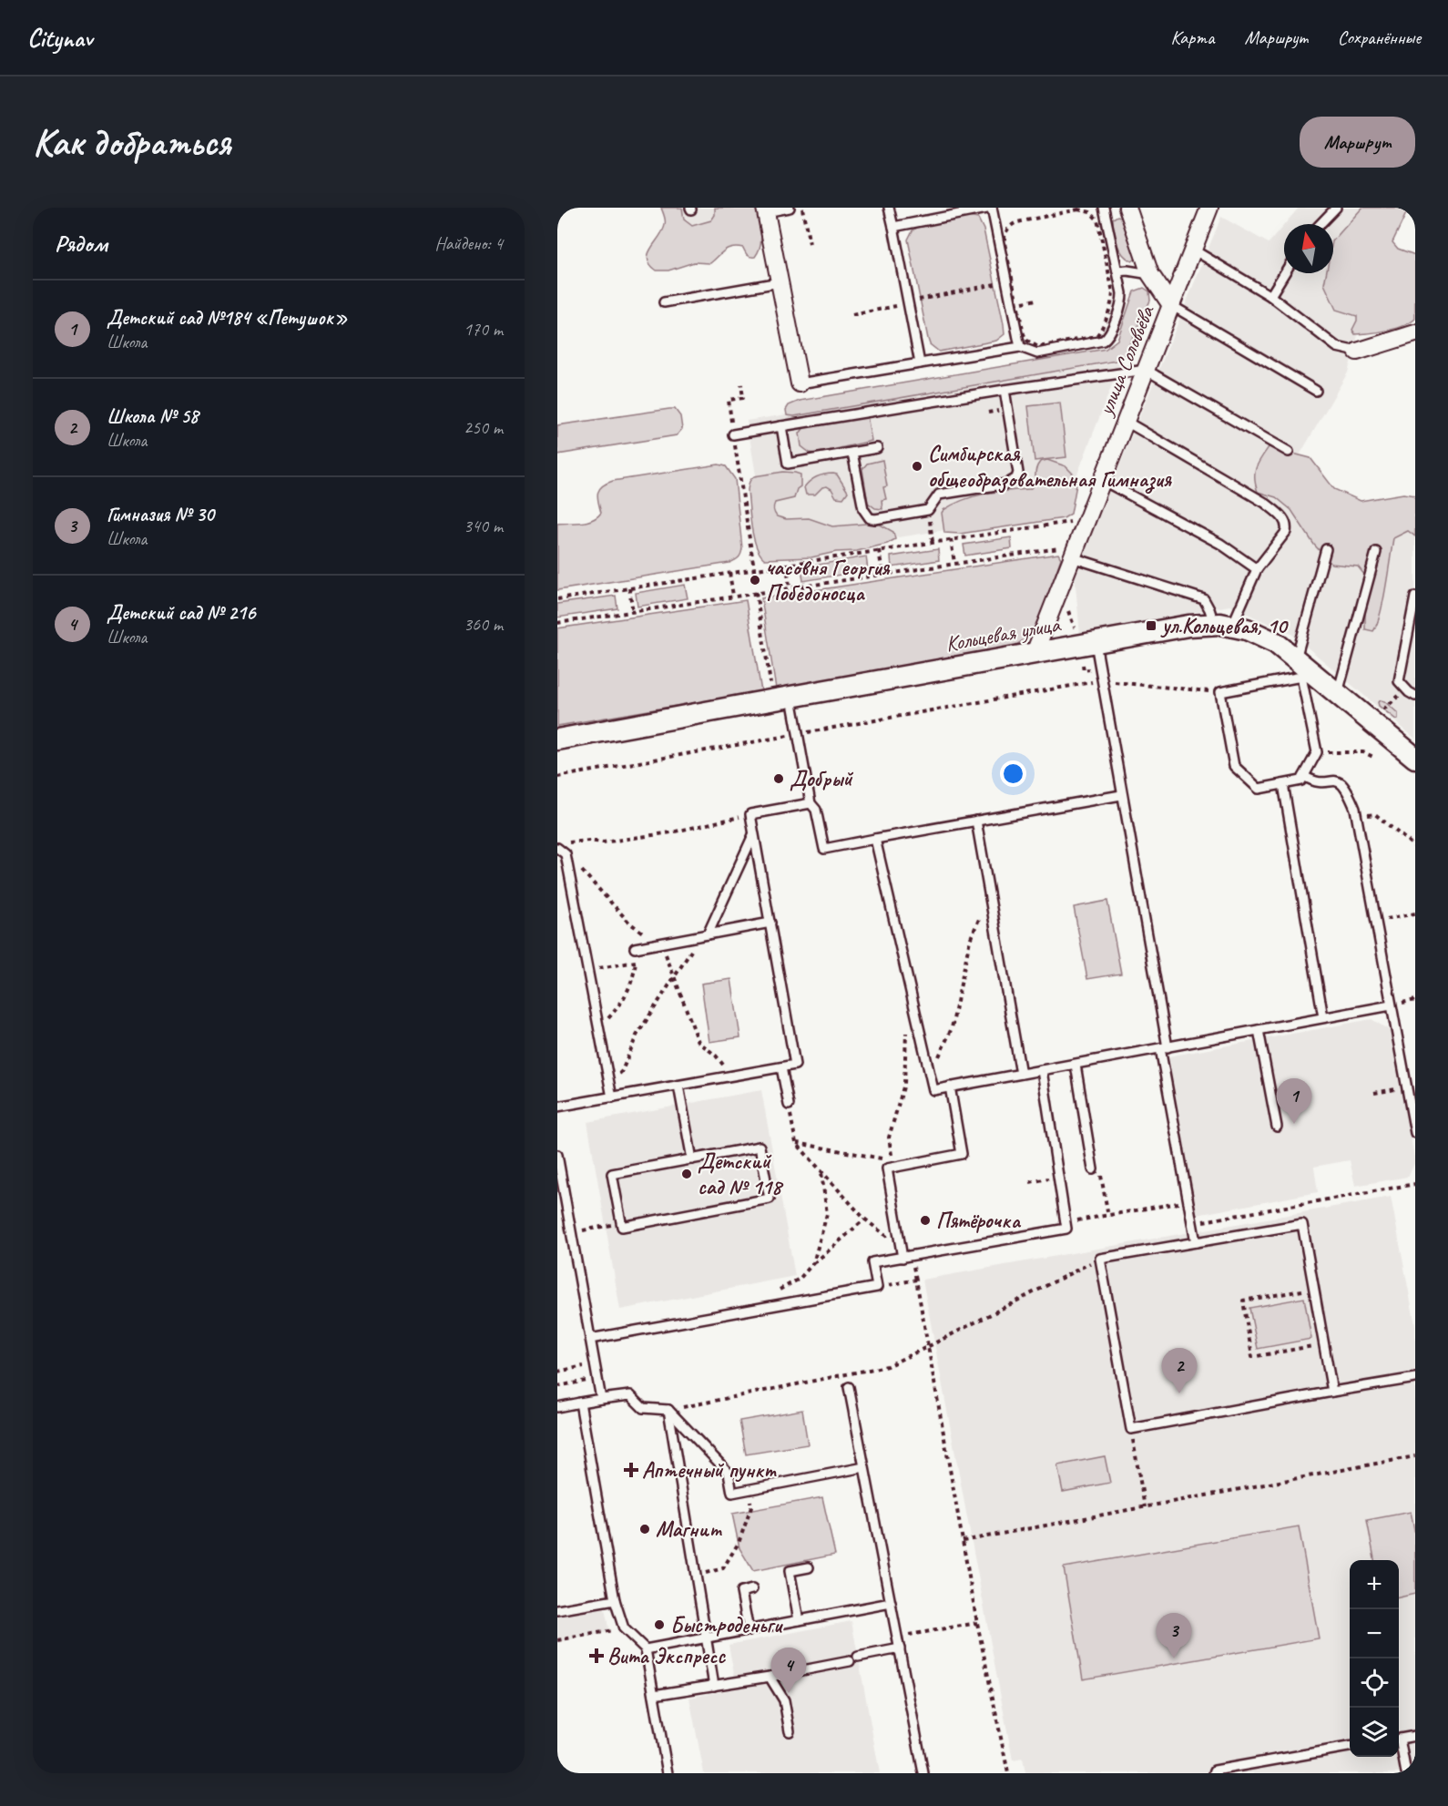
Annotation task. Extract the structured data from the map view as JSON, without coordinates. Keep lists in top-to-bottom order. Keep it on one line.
{"streets":{"street":["улица Соловьёва","Кольцевая улица"]},"crossings":[["улица Соловьёва","Кольцевая улица"]],"places":{"other":["Симбирская общеобразовательная Гимназия","часовня Георгия Победоносца","Добрый","Детский сад № 118","Пятёрочка","Магнит","Быстроденьги"],"transit":["ул.Кольцевая, 10"],"health":["Аптечный пункт","Вита Экспресс"]},"north":"top","page":{"header":"Citynav","nav":["Карта","Маршрут","Сохранённые"],"buttons":"Маршрут","title":"Как добраться","heading":["Рядом","Найдено: 4"],"list":[{"mark":"1","name":"Детский сад №184 «Петушок»","note":"Школа","value":"170 m"},{"mark":"2","name":"Школа № 58","note":"Школа","value":"250 m"},{"mark":"3","name":"Гимназия № 30","note":"Школа","value":"340 m"},{"mark":"4","name":"Детский сад № 216","note":"Школа","value":"360 m"}],"pins":["1","2","3","4"],"map_buttons":["+","−"]}}
